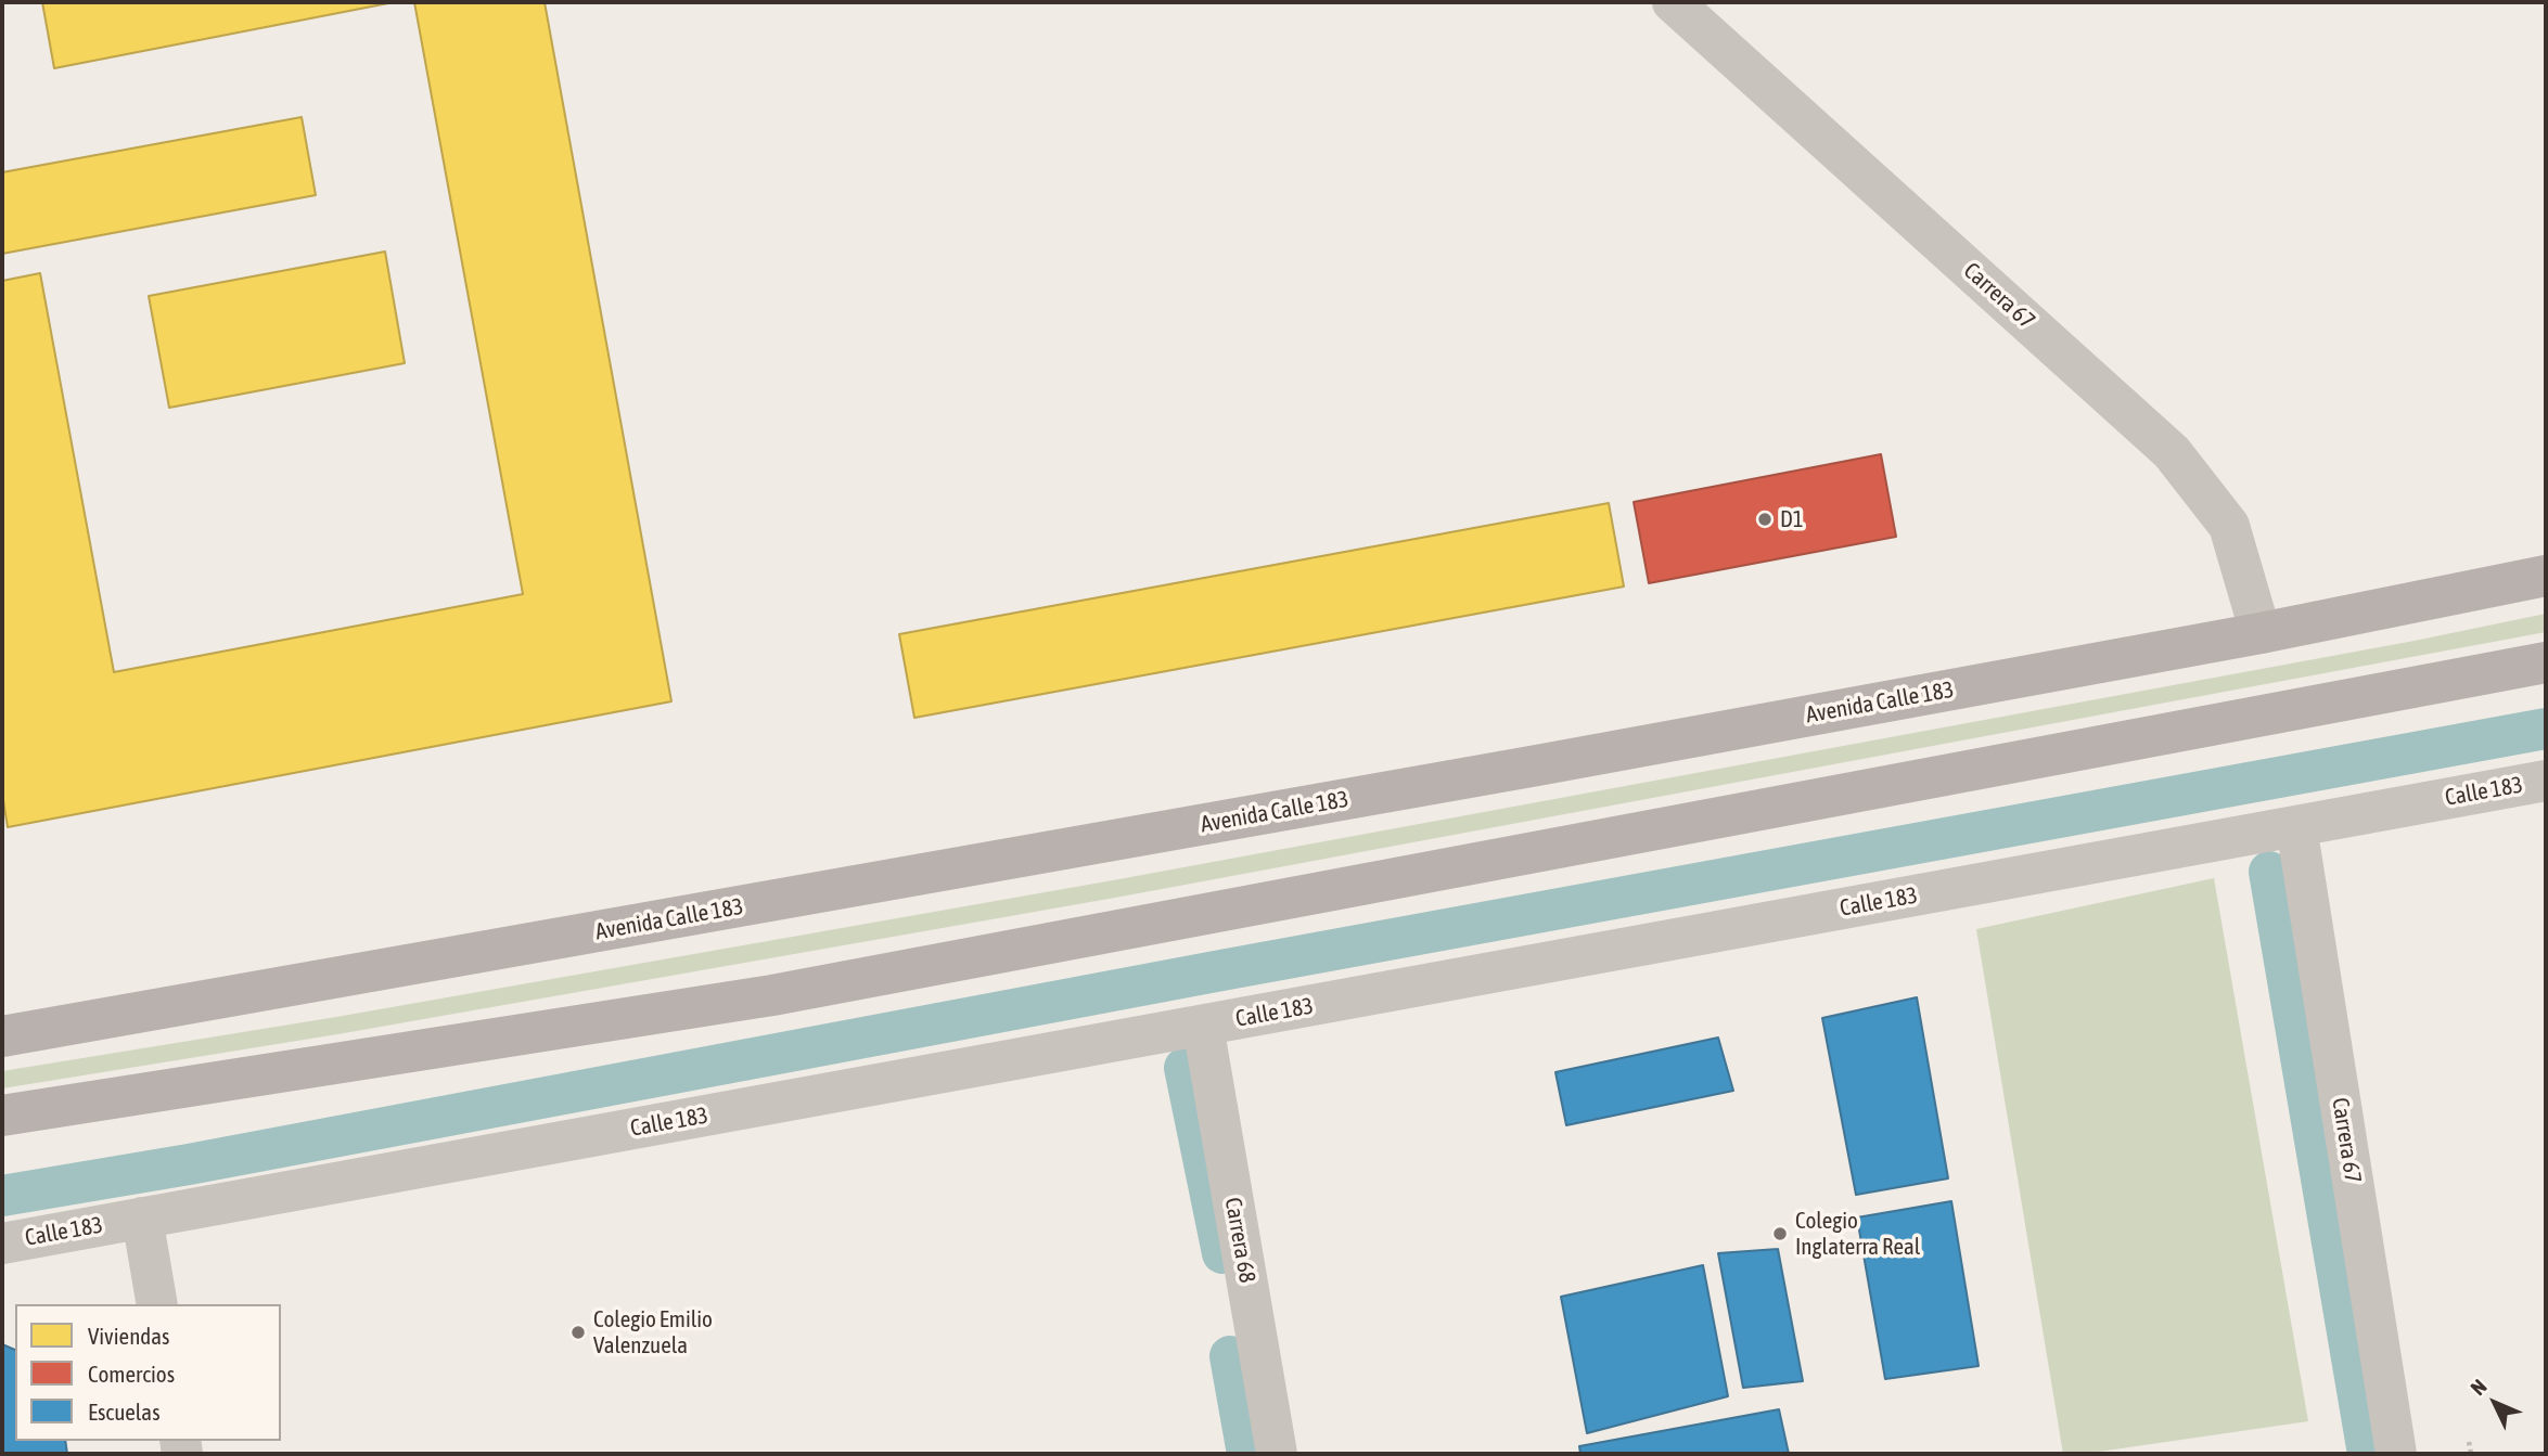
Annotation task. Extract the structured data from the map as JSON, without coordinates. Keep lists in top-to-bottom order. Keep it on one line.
{"streets":{"main road":["Avenida Calle 183"],"street":["Carrera 67","Calle 183","Carrera 68"]},"crossings":[["Carrera 67","Avenida Calle 183"],["Carrera 67","Calle 183"],["Calle 183","Carrera 68"]],"places":["D1","Colegio Inglaterra Real","Colegio Emilio Valenzuela"],"legend":["Viviendas","Comercios","Escuelas"],"north":"top left"}
